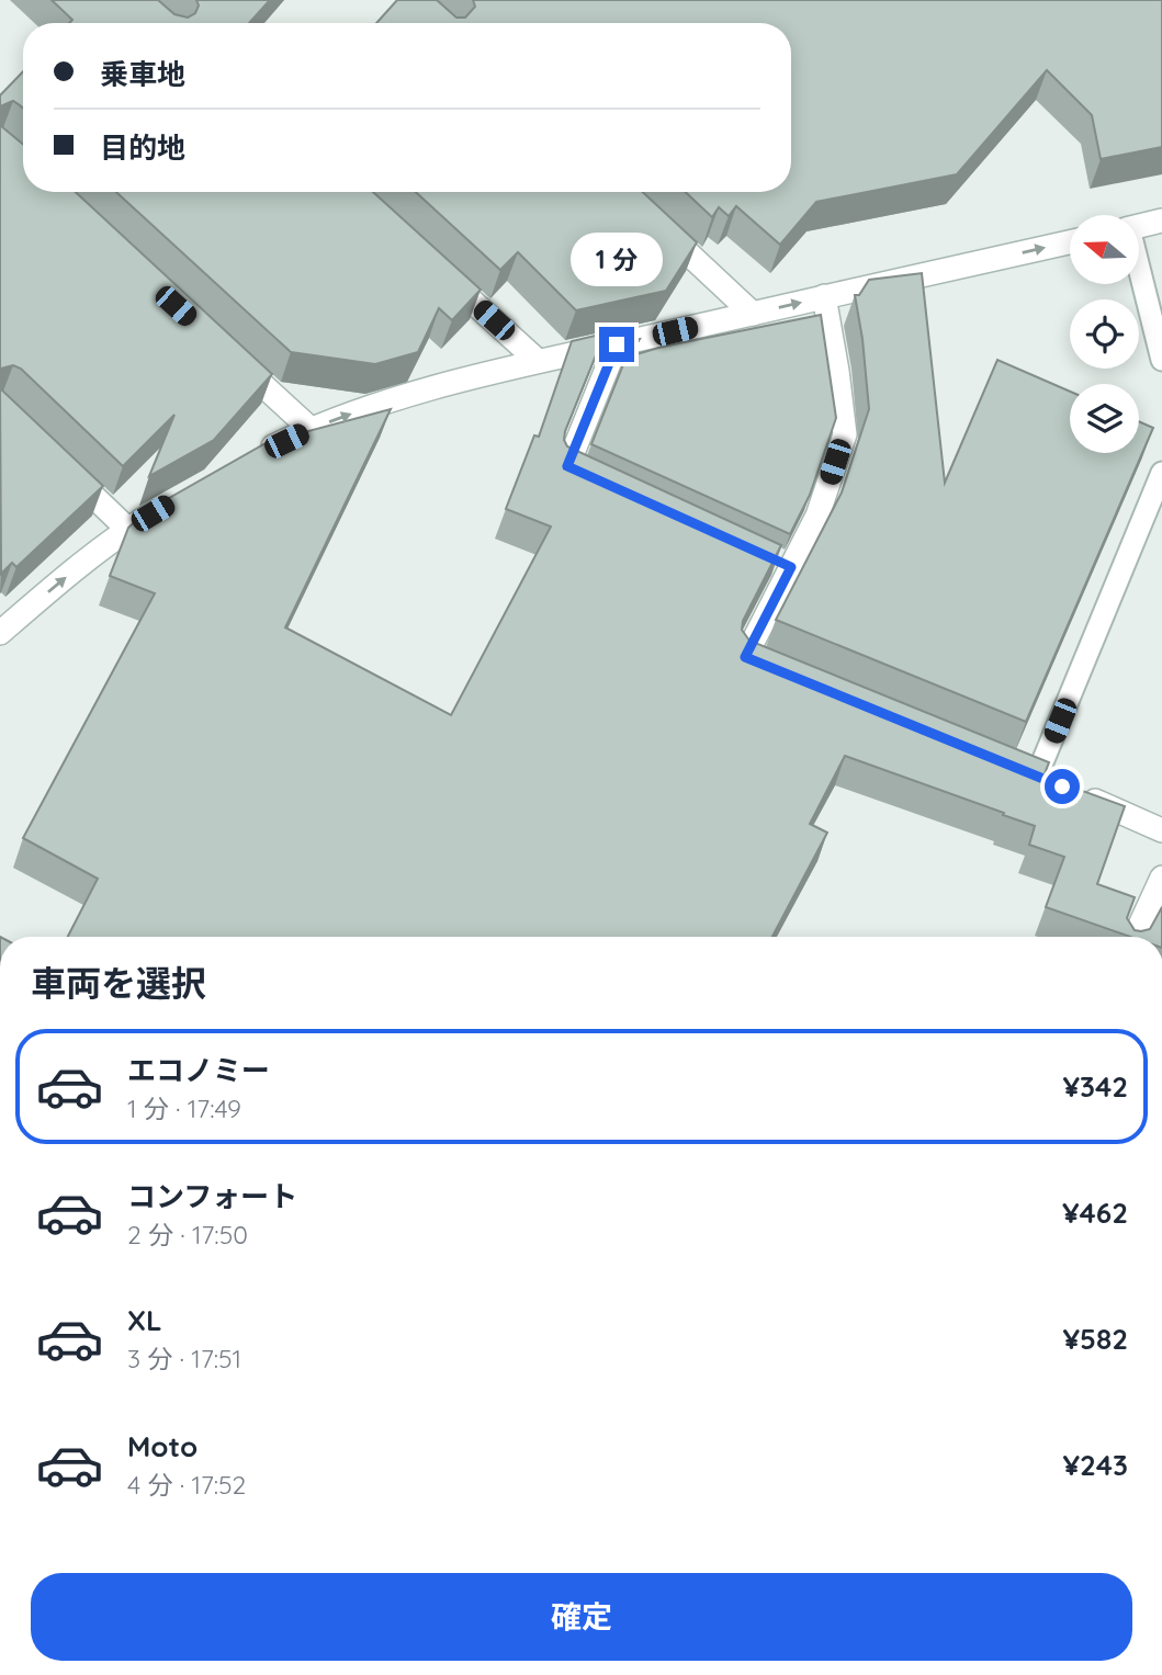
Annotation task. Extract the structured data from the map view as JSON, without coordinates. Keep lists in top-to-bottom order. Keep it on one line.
{"north":"left","page":{"banner":["乗車地","目的地"],"bubble":"1 分","heading":"車両を選択","list":[{"name":"エコノミー","note":"1 分 · 17:49","value":"¥342"},{"name":"コンフォート","note":"2 分 · 17:50","value":"¥462"},{"name":"XL","note":"3 分 · 17:51","value":"¥582"},{"name":"Moto","note":"4 分 · 17:52","value":"¥243"}],"buttons":"確定"}}
